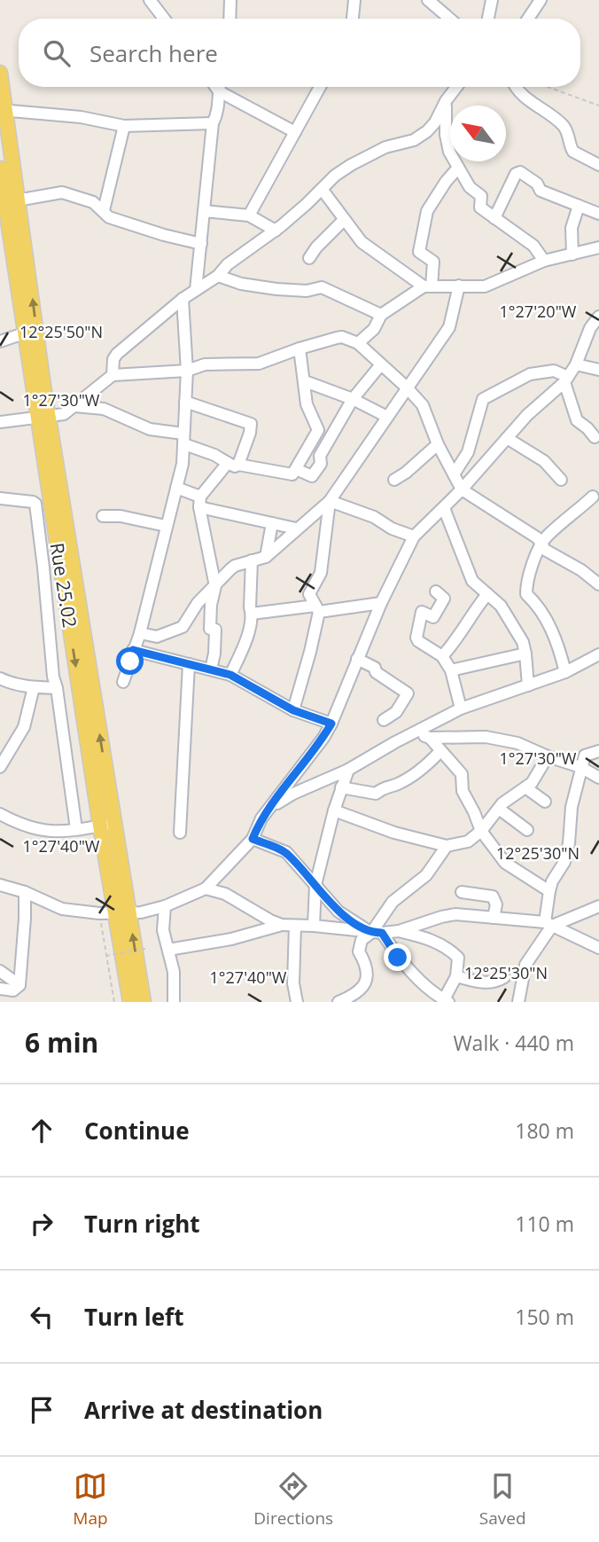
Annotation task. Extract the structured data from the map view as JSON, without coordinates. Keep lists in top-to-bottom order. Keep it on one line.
{"north":"top left","page":{"search":"Search here","heading":["6 min","Walk · 440 m"],"list":[["Continue","180 m"],["Turn right","110 m"],["Turn left","150 m"],"Arrive at destination"],"nav":["Map","Directions","Saved"]},"coordinates":["1°27'20\"W","12°25'50\"N","1°27'30\"W","1°27'40\"W","12°25'30\"N"]}
